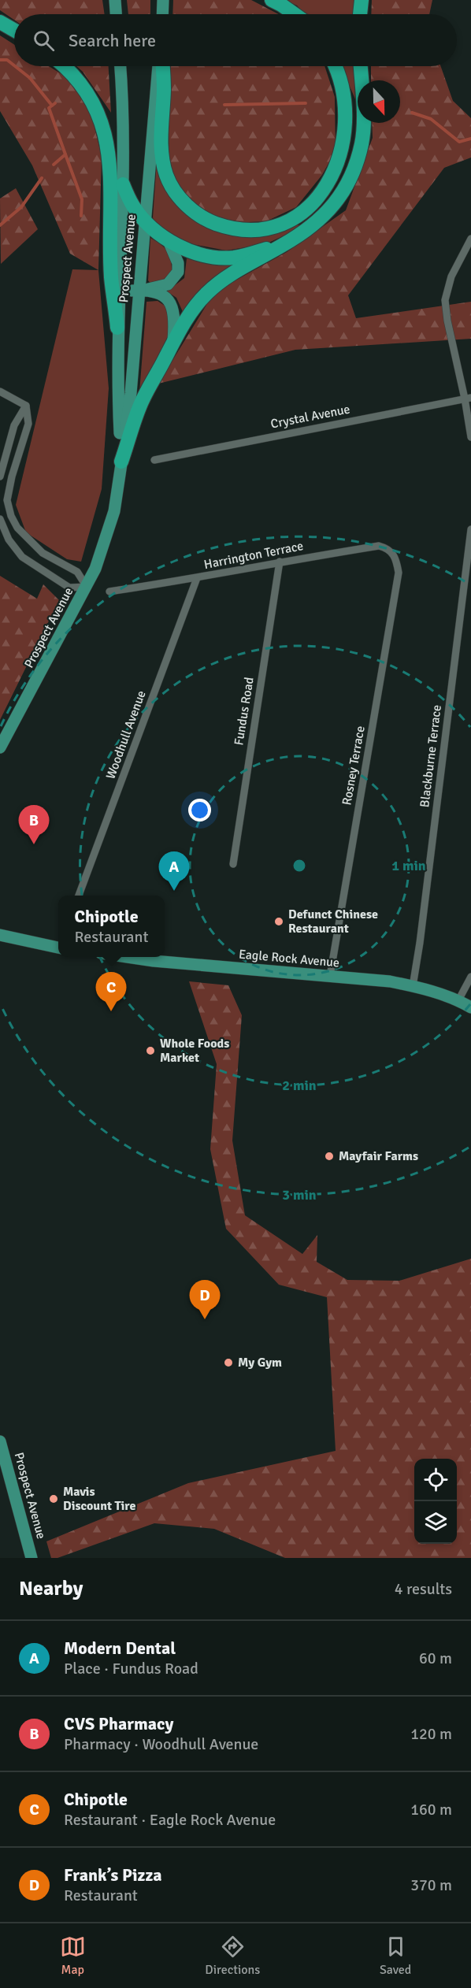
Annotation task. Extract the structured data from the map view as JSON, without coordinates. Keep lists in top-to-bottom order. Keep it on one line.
{"streets":{"main road":["Prospect Avenue","Eagle Rock Avenue"],"street":["Crystal Avenue","Harrington Terrace","Fundus Road","Woodhull Avenue","Blackburne Terrace","Rosney Terrace"]},"crossings":[["Harrington Terrace","Fundus Road"],["Harrington Terrace","Woodhull Avenue"],["Harrington Terrace","Rosney Terrace"],["Blackburne Terrace","Eagle Rock Avenue"],["Rosney Terrace","Eagle Rock Avenue"]],"places":["Defunct Chinese Restaurant","Whole Foods Market","Mayfair Farms","My Gym","Mavis Discount Tire"],"north":"bottom","page":{"search":"Search here","pins":["B","A","C","D"],"popup":["Chipotle","Restaurant"],"heading":["Nearby","4 results"],"list":[{"mark":"A","name":"Modern Dental","note":"Place · Fundus Road","value":"60 m"},{"mark":"B","name":"CVS Pharmacy","note":"Pharmacy · Woodhull Avenue","value":"120 m"},{"mark":"C","name":"Chipotle","note":"Restaurant · Eagle Rock Avenue","value":"160 m"},{"mark":"D","name":"Frank’s Pizza","note":"Restaurant","value":"370 m"}],"nav":["Map","Directions","Saved"]},"rings":["1 min","2 min","3 min"]}
